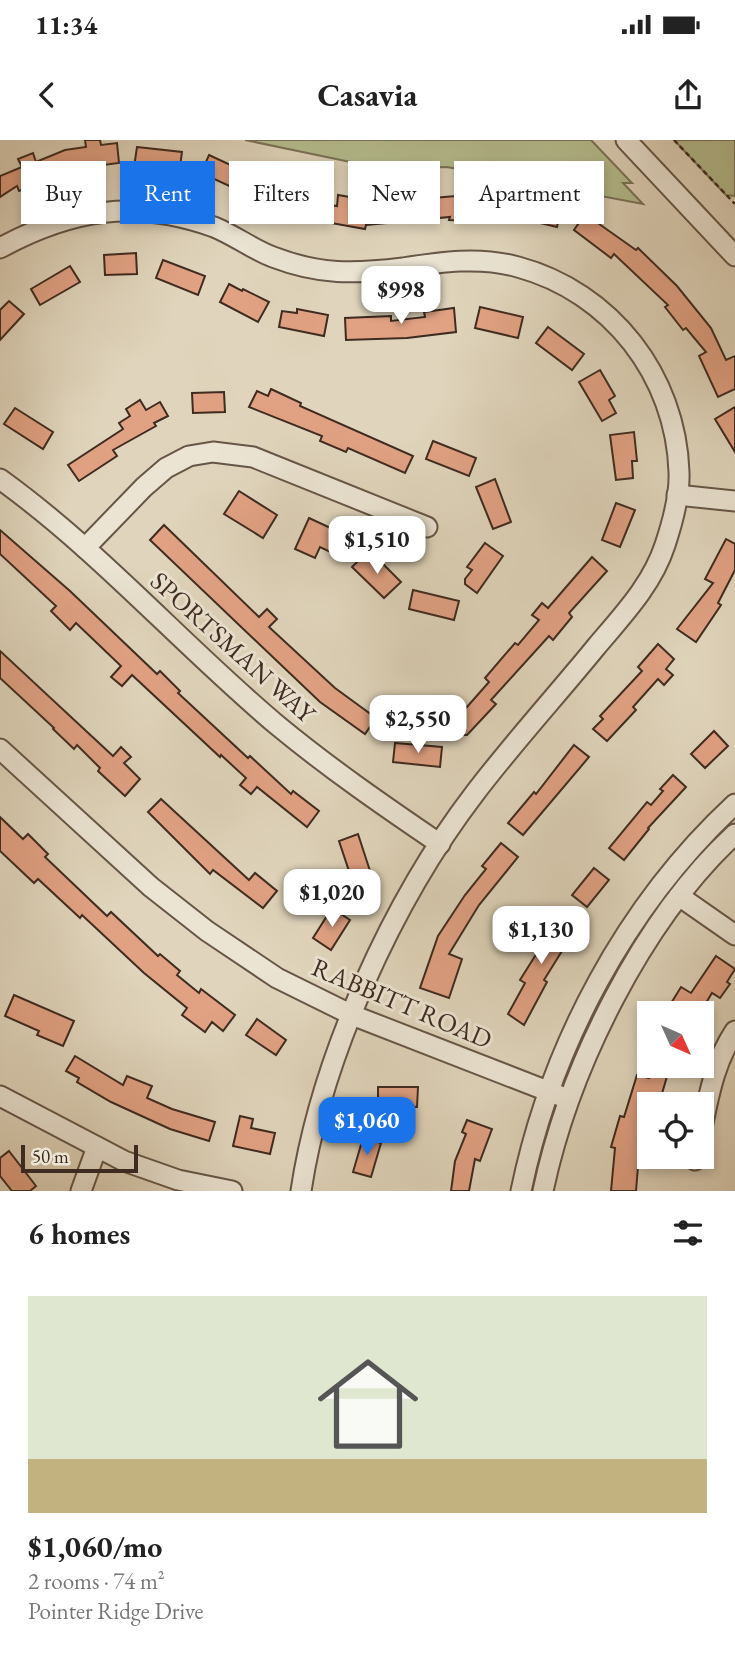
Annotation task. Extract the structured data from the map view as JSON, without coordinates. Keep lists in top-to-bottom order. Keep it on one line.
{"streets":{"street":["SPORTSMAN WAY","RABBITT ROAD"]},"scale_bar":"50 m","north":"bottom right","page":{"status":"11:34","header":"Casavia","chip":["Buy","Rent","Filters","New","Apartment"],"price":["$998","$1,510","$2,550","$1,020","$1,130","$1,060"],"scale":"50 m","heading":"6 homes","list":[{"name":"$1,060/mo","note":"2 rooms · 74 m² · Pointer Ridge Drive"}]}}
